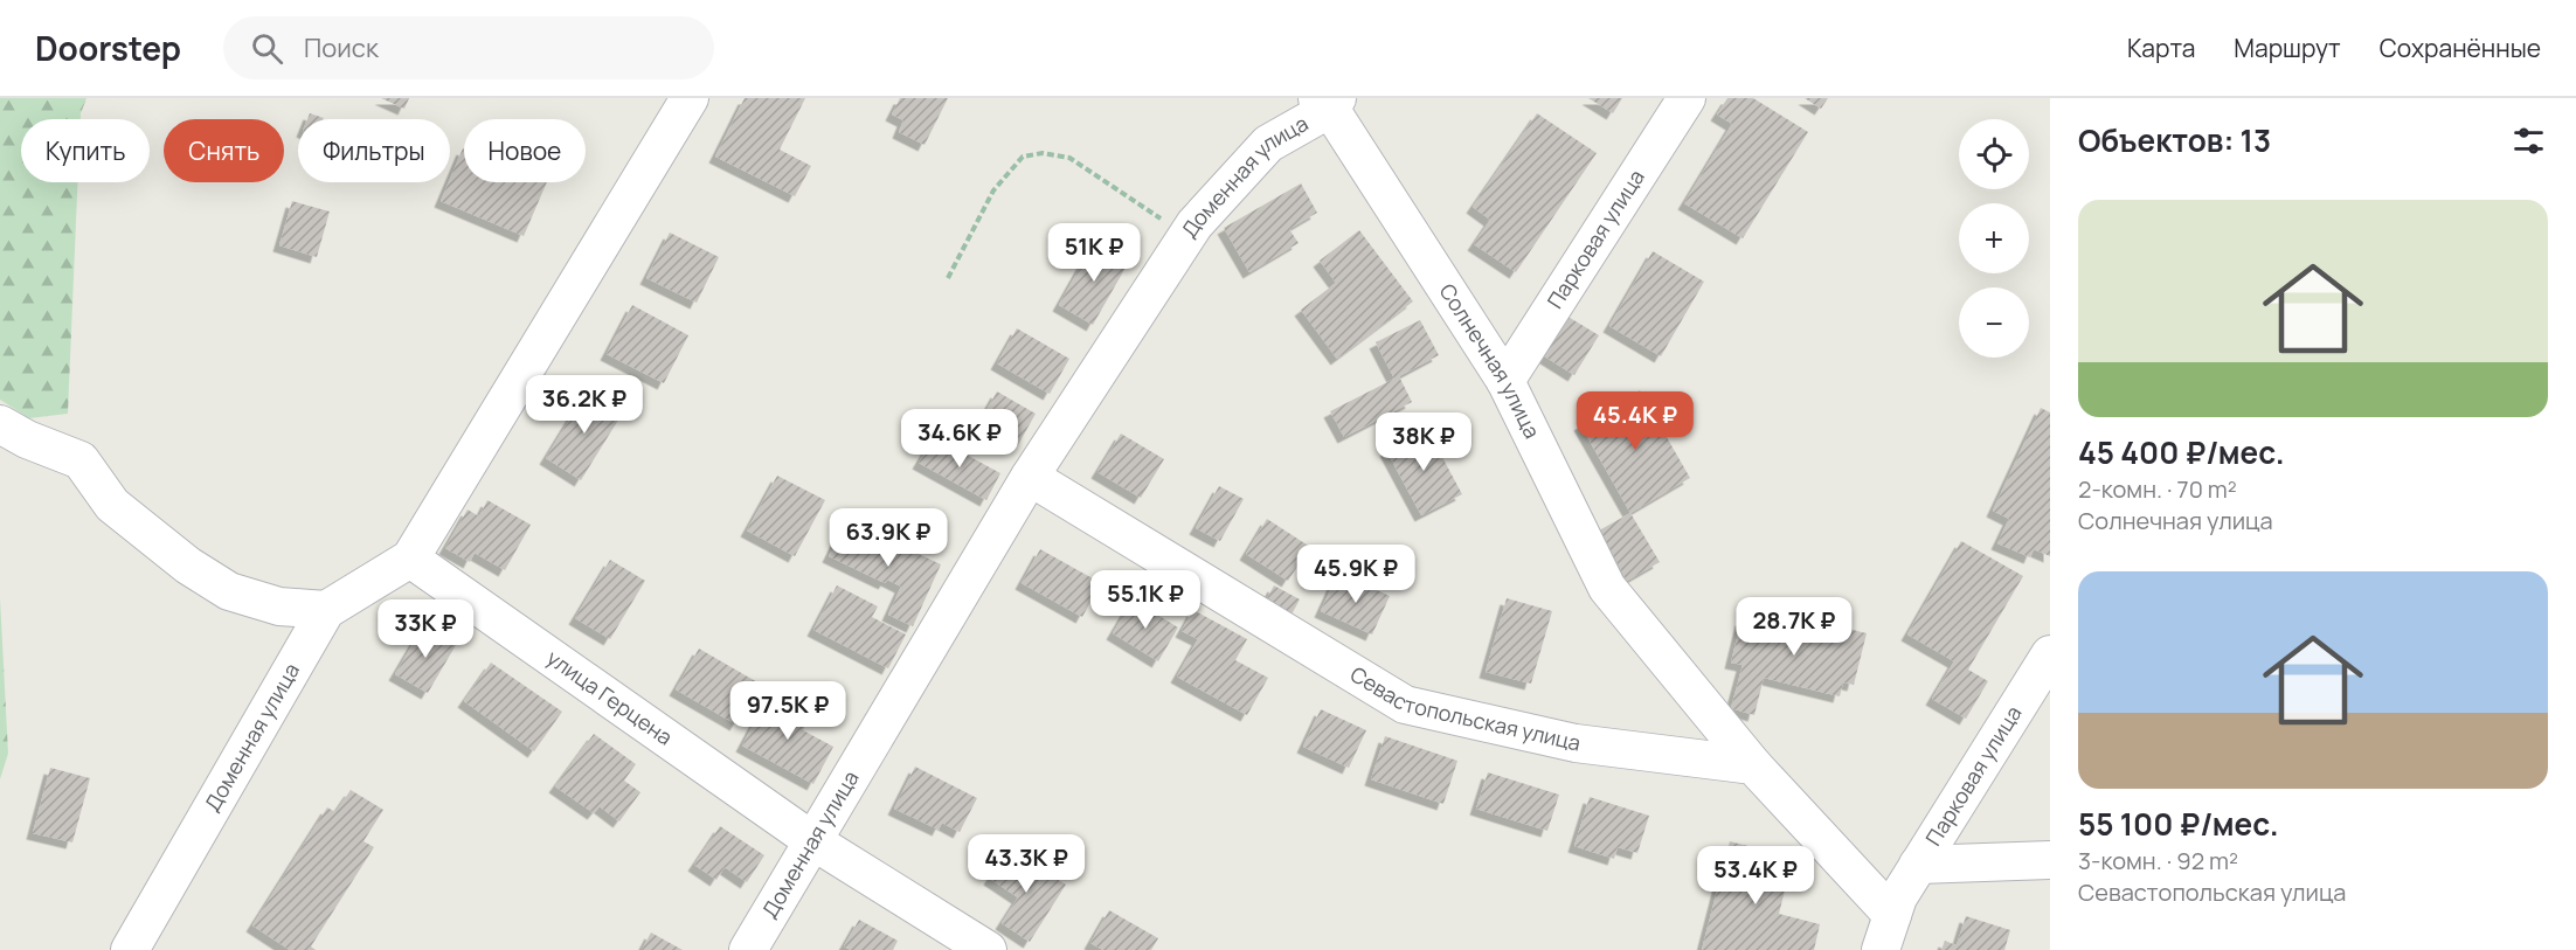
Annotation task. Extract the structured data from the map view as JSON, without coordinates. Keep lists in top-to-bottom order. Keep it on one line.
{"streets":{"street":["Доменная улица","Парковая улица","Солнечная улица","улица Герцена","Севастопольская улица"]},"crossings":[["Доменная улица","Солнечная улица"],["Доменная улица","улица Герцена"],["Доменная улица","Севастопольская улица"],["Парковая улица","Солнечная улица"],["Солнечная улица","Севастопольская улица"]],"page":{"header":"Doorstep","search":"Поиск","nav":["Карта","Маршрут","Сохранённые"],"heading":"Объектов: 13","map_buttons":["+","−"],"chip":["Купить","Снять","Фильтры","Новое"],"list":[{"name":"45 400 ₽/мес.","note":"2-комн. · 70 m² · Солнечная улица"},{"name":"55 100 ₽/мес.","note":"3-комн. · 92 m² · Севастопольская улица"}],"price":["51K ₽","36.2K ₽","45.4K ₽","34.6K ₽","38K ₽","63.9K ₽","45.9K ₽","55.1K ₽","28.7K ₽","33K ₽","97.5K ₽","43.3K ₽","53.4K ₽"]}}
